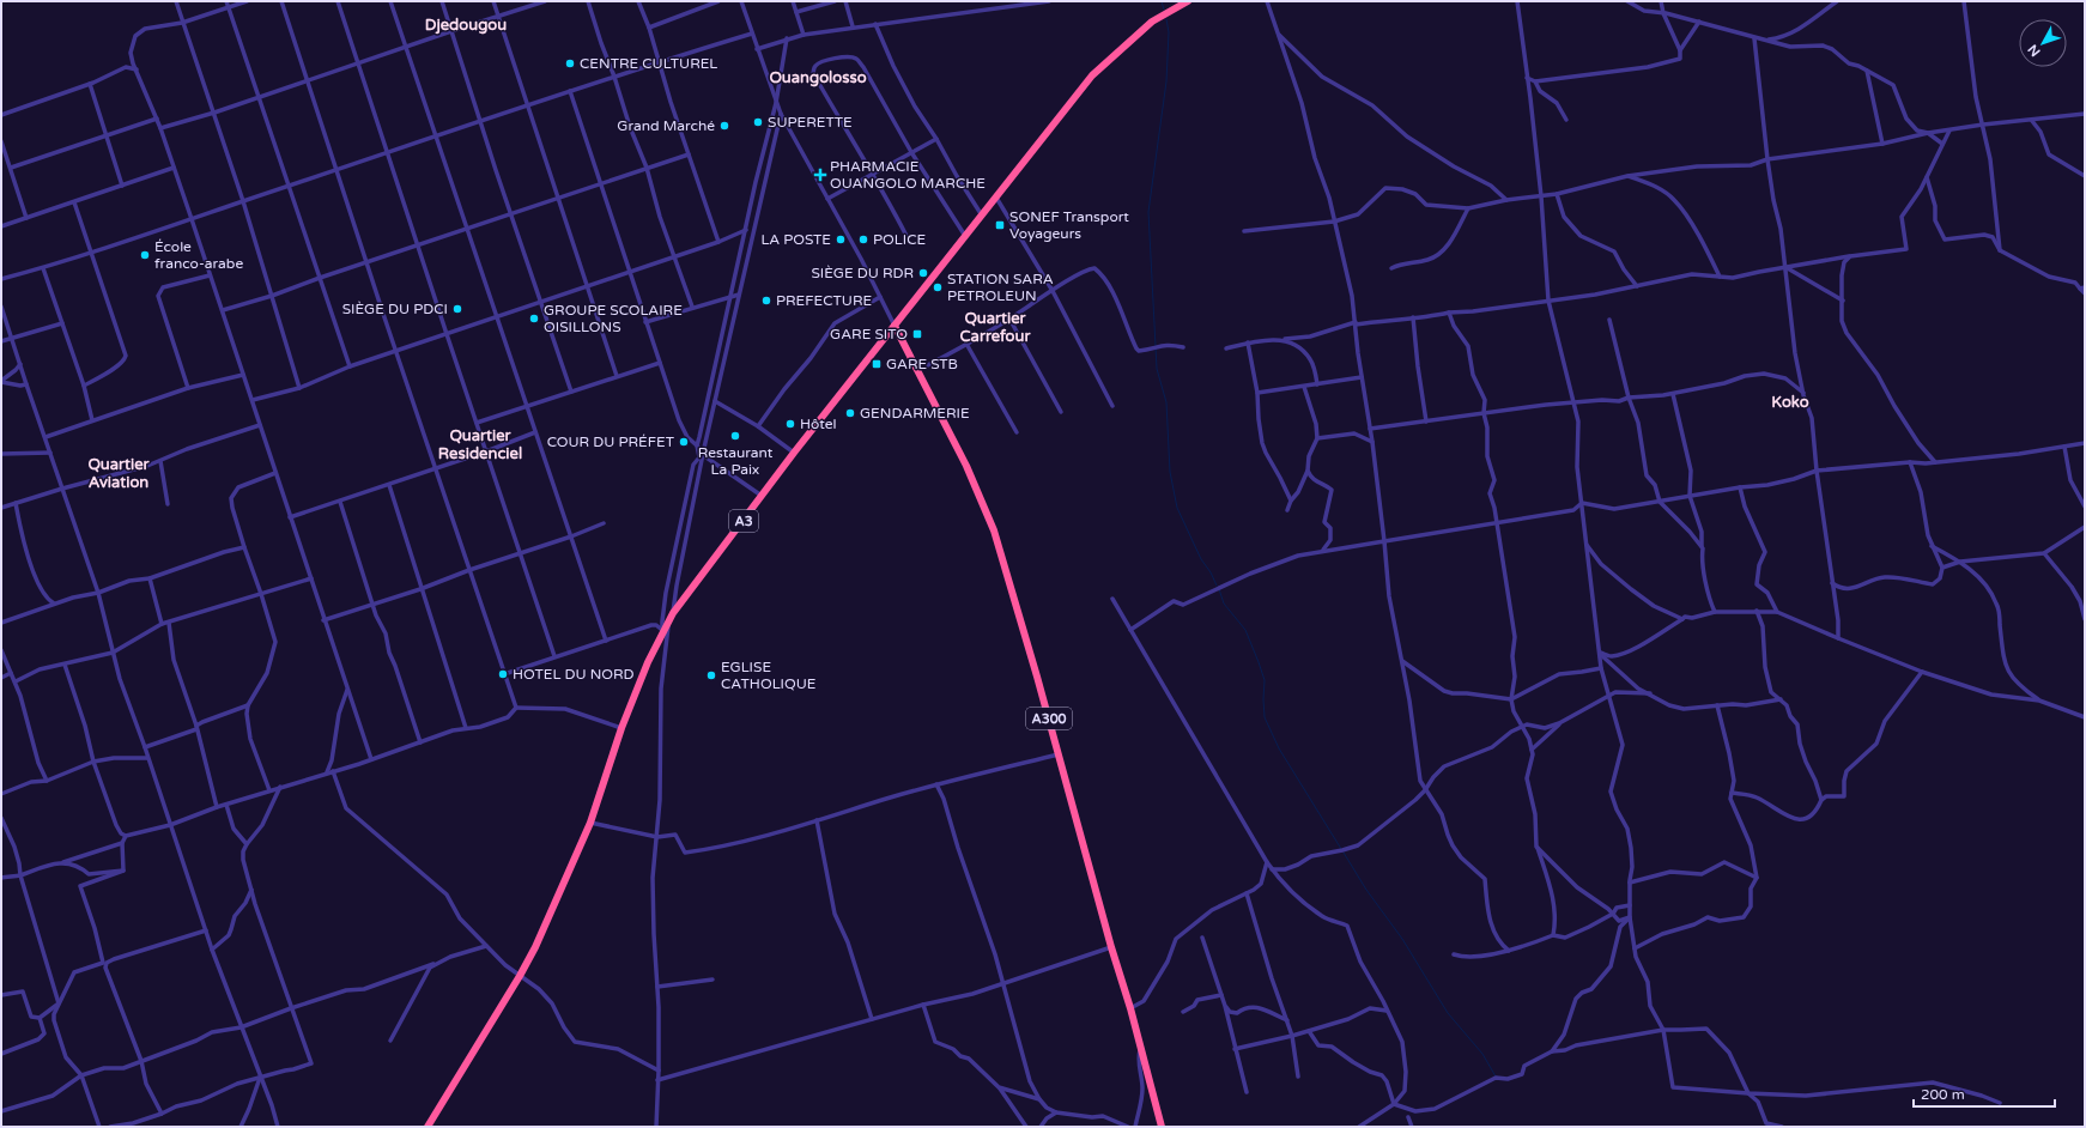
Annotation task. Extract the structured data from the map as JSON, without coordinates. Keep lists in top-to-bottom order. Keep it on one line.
{"streets":{"highway":["A3","A300"]},"crossings":[["A3","A300"]],"districts":["Djedougou","Ouangolosso","Quartier Carrefour","Koko","Quartier Residenciel","Quartier Aviation"],"places":{"other":["CENTRE CULTUREL","SUPERETTE","Grand Marché","LA POSTE","POLICE","École franco-arabe","SIÈGE DU RDR","STATION SARA PETROLEUN","PREFECTURE","SIÈGE DU PDCI","GROUPE SCOLAIRE OISILLONS","GENDARMERIE","Hôtel","Restaurant La Paix","COUR DU PRÉFET","HOTEL DU NORD","EGLISE CATHOLIQUE"],"health":["PHARMACIE OUANGOLO MARCHE"],"transit":["SONEF Transport Voyageurs","GARE SITO","GARE STB"]},"scale_bar":"200 m","north":"bottom left"}
